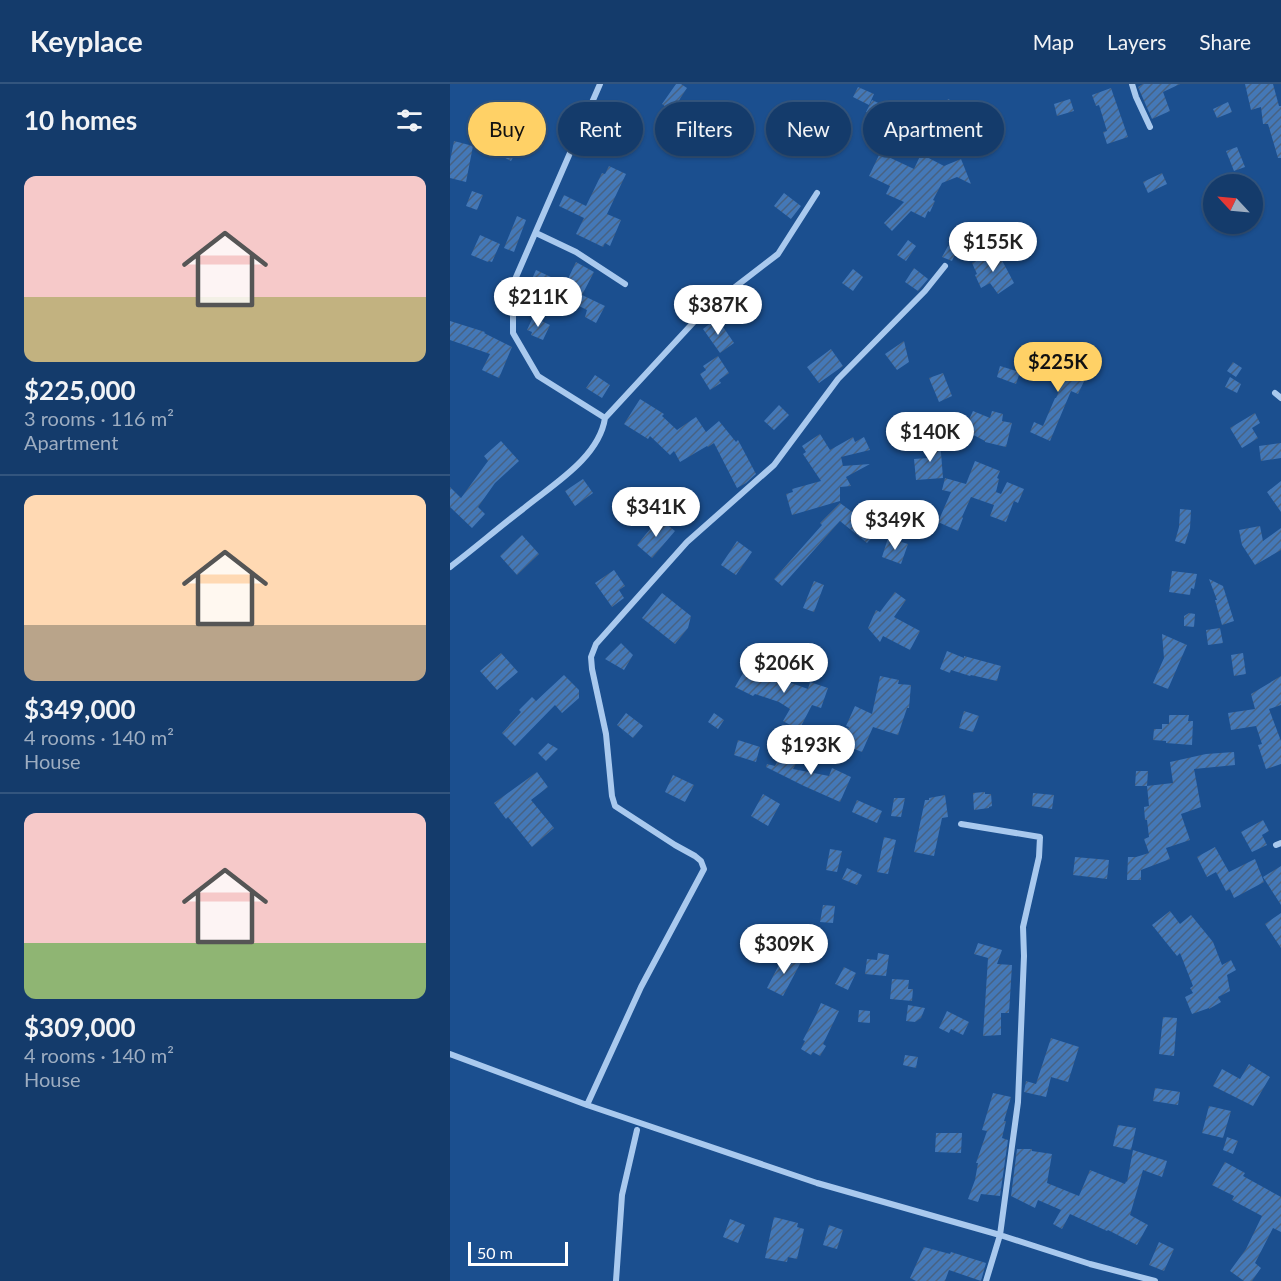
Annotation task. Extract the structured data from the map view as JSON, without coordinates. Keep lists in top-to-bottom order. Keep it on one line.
{"scale_bar":"50 m","north":"top left","page":{"header":"Keyplace","nav":["Map","Layers","Share"],"heading":"10 homes","chip":["Buy","Rent","Filters","New","Apartment"],"list":[{"name":"$225,000","note":"3 rooms · 116 m² · Apartment"},{"name":"$349,000","note":"4 rooms · 140 m² · House"},{"name":"$309,000","note":"4 rooms · 140 m² · House"}],"price":["$155K","$211K","$387K","$225K","$140K","$341K","$349K","$206K","$193K","$309K"],"scale":"50 m"}}
